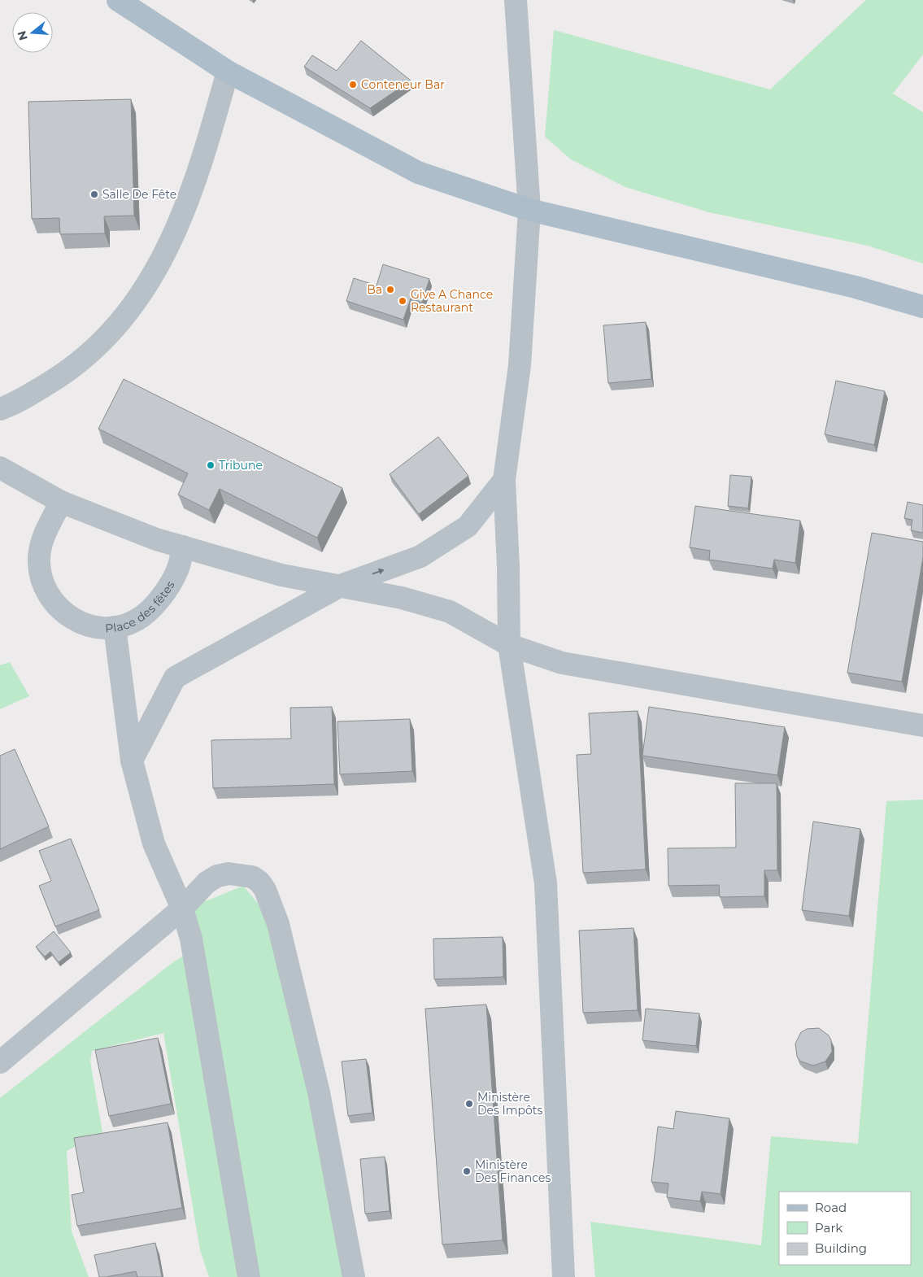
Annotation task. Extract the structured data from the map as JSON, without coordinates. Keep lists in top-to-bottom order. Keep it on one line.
{"streets":{"street":["Place des fêtes"]},"places":["Conteneur Bar","Salle De Fête","Ba","Give A Chance Restaurant","Tribune","Ministère Des Impôts","Ministère Des Finances"],"legend":["Road","Park","Building"],"north":"left"}
